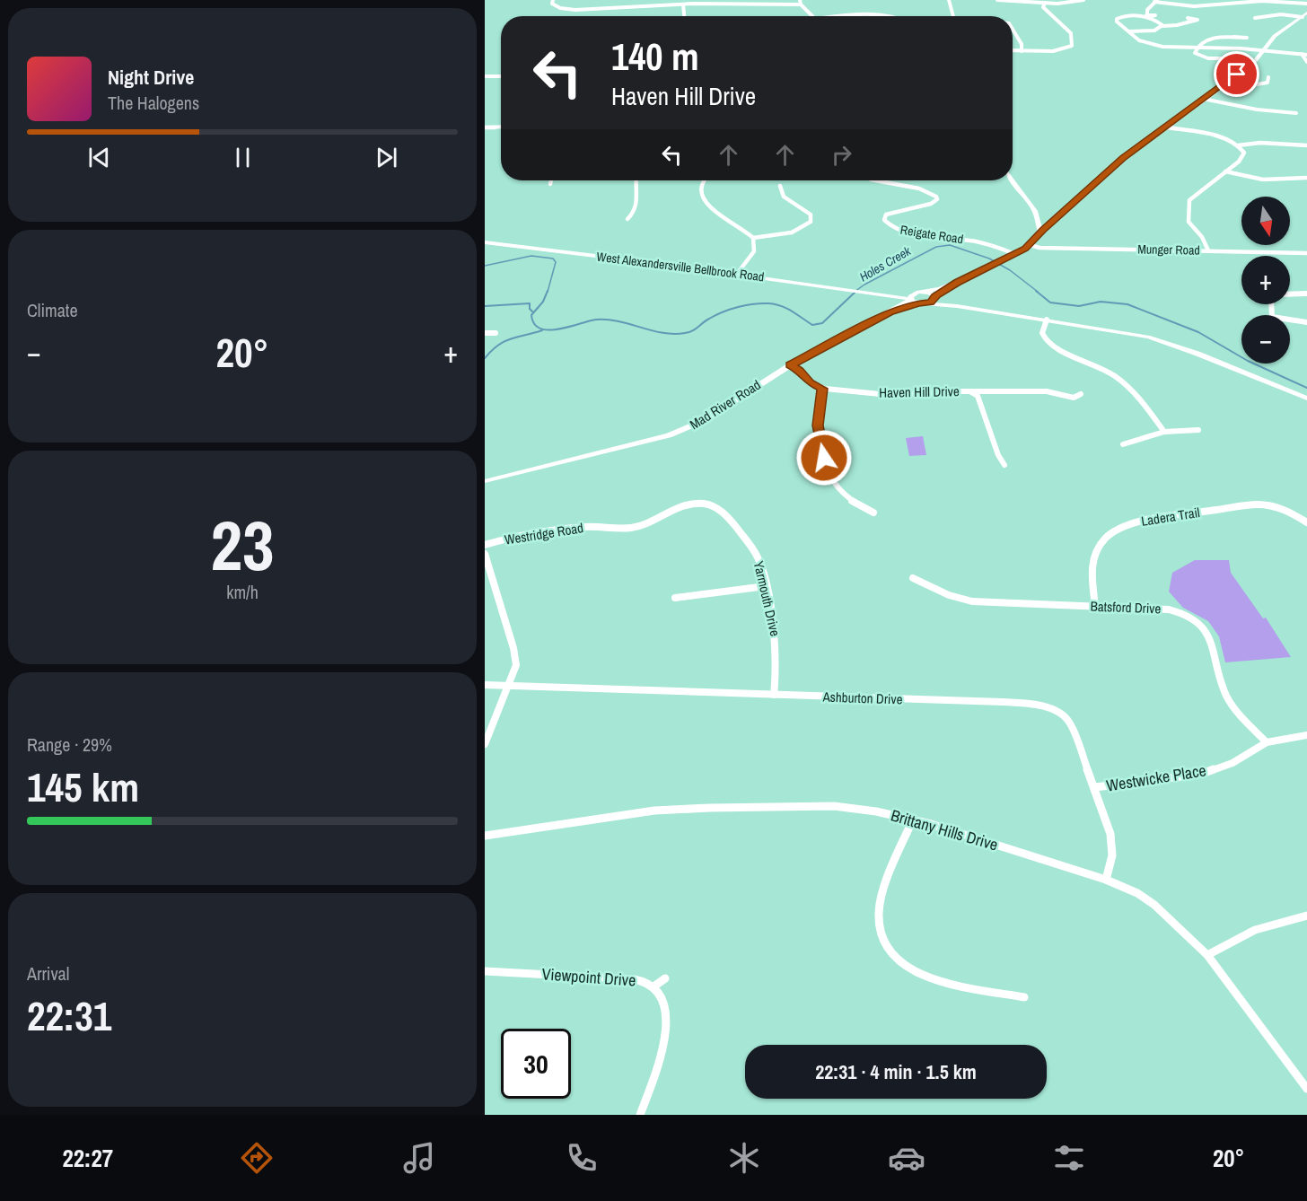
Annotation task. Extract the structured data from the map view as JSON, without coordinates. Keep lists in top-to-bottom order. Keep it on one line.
{"streets":{"street":["Reigate Road","Munger Road","West Alexandersville Bellbrook Road","Haven Hill Drive","Mad River Road","Ladera Trail","Westridge Road","Yarmouth Drive","Batsford Drive","Ashburton Drive","Westwicke Place","Brittany Hills Drive","Viewpoint Drive"]},"crossings":[["West Alexandersville Bellbrook Road","Mad River Road"],["Ladera Trail","Batsford Drive"],["Westridge Road","Yarmouth Drive"],["Yarmouth Drive","Ashburton Drive"],["Batsford Drive","Westwicke Place"],["Ashburton Drive","Westwicke Place"],["Ashburton Drive","Brittany Hills Drive"]],"water":["Holes Creek"],"north":"bottom","page":{"turn":["140 m","Haven Hill Drive"],"song":["Night Drive","The Halogens"],"map_buttons":["+","−"],"tile":["Climate",["23","km/h"],["Range · 29%","145 km"],["Arrival","22:31"]],"heat":["−","20°","+"],"limit":"30","trip":"22:31 · 4 min · 1.5 km","tabs":["22:27","20°"]}}
